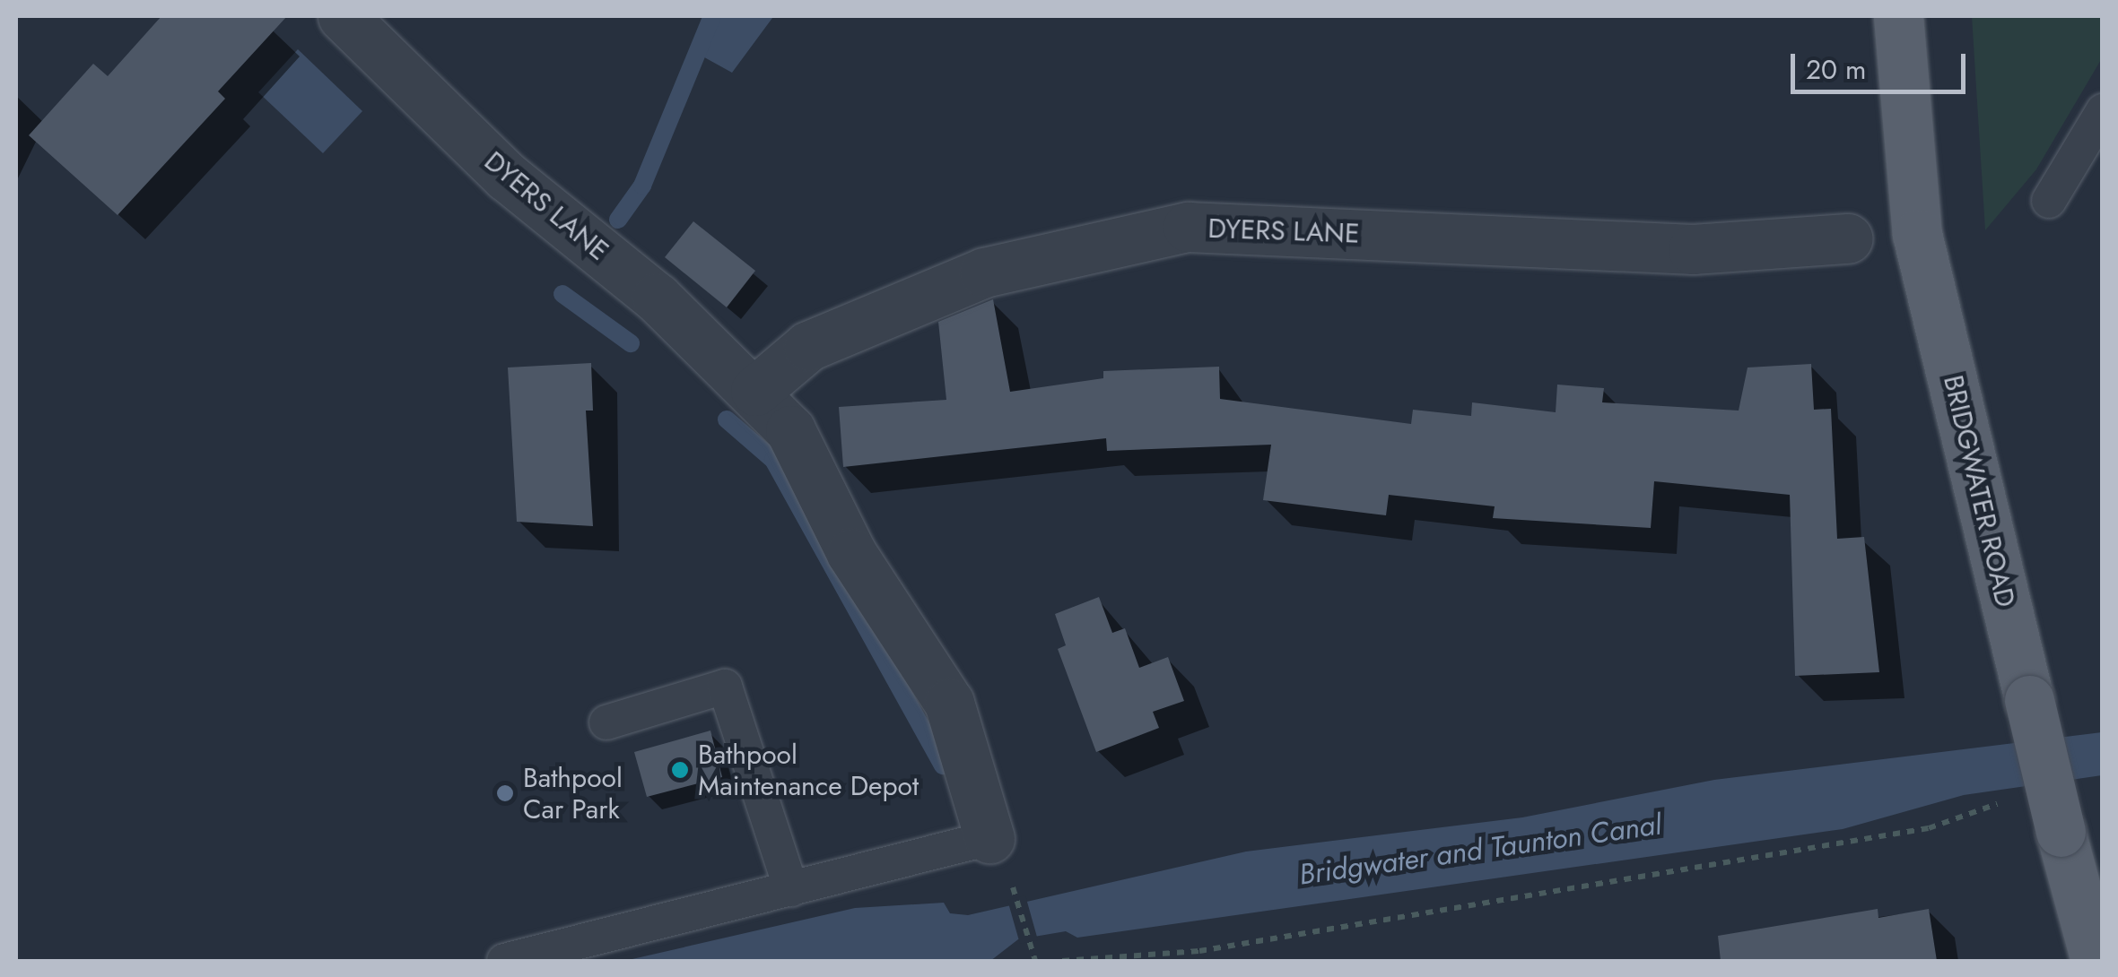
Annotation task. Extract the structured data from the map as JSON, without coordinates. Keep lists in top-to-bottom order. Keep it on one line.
{"streets":{"main road":["BRIDGWATER ROAD"],"street":["DYERS LANE"]},"water":["Bridgwater and Taunton Canal"],"places":["Bathpool Maintenance Depot","Bathpool Car Park"],"scale_bar":"20 m"}
